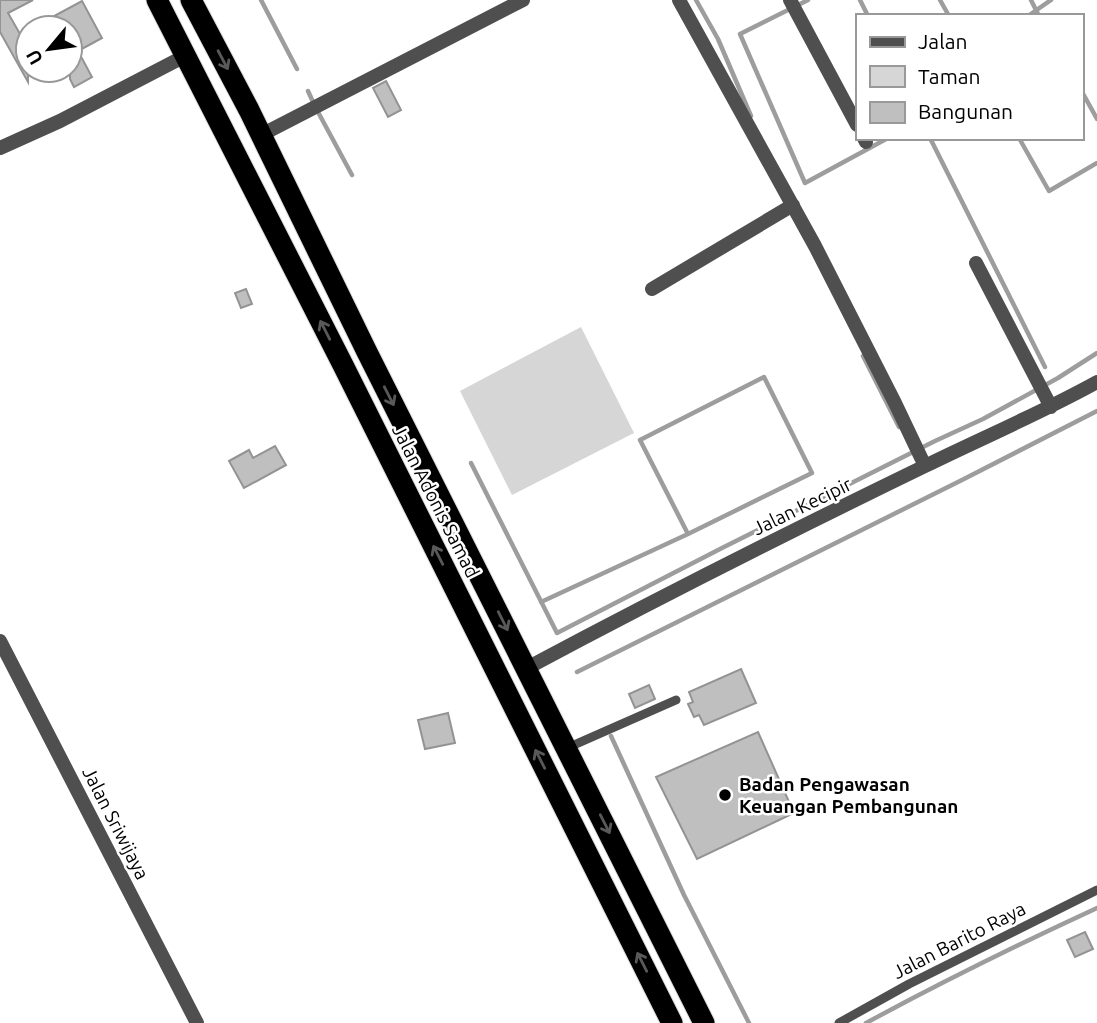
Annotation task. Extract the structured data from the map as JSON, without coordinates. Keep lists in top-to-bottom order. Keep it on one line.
{"streets":{"highway":["Jalan Adonis Samad"],"street":["Jalan Kecipir","Jalan Sriwijaya"],"lane":["Jalan Barito Raya"]},"places":["Badan Pengawasan Keuangan Pembangunan"],"legend":["Jalan","Taman","Bangunan"],"north":"bottom left"}
